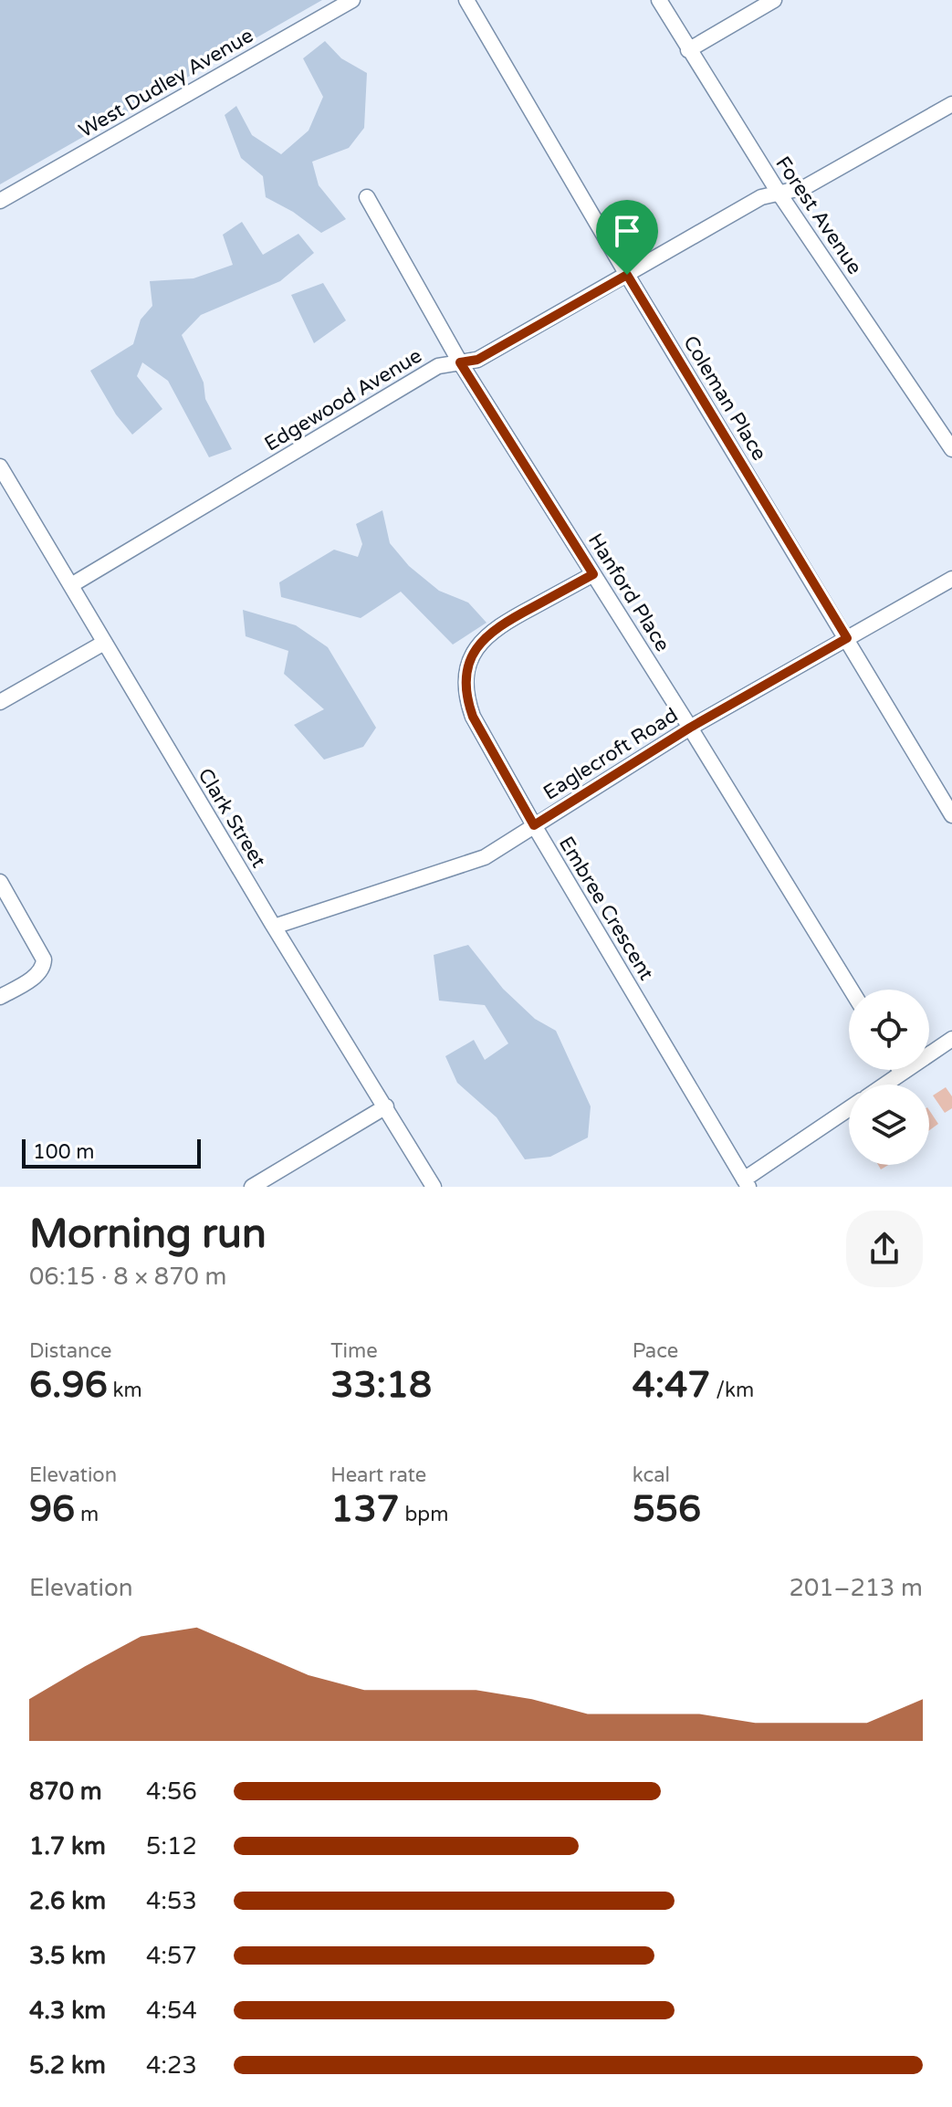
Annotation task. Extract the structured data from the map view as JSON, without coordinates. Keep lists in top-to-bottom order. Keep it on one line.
{"streets":{"street":["West Dudley Avenue","Forest Avenue","Coleman Place","Edgewood Avenue","Hanford Place","Eaglecroft Road","Clark Street","Embree Crescent"]},"crossings":[["Forest Avenue","Edgewood Avenue"],["Coleman Place","Edgewood Avenue"],["Coleman Place","Eaglecroft Road"],["Edgewood Avenue","Hanford Place"],["Edgewood Avenue","Clark Street"],["Hanford Place","Eaglecroft Road"],["Hanford Place","Embree Crescent"],["Eaglecroft Road","Clark Street"],["Eaglecroft Road","Embree Crescent"]],"scale_bar":"100 m","page":{"scale":"100 m","heading":["Morning run","06:15 · 8 × 870 m"],"stats":[["Distance","6.96 km"],["Time","33:18"],["Pace","4:47 /km"],["Elevation","96 m"],["Heart rate","137 bpm"],["kcal","556"]],"chart":["Elevation","201–213 m"],"list":[{"name":"870 m","note":"4:56"},{"name":"1.7 km","note":"5:12"},{"name":"2.6 km","note":"4:53"},{"name":"3.5 km","note":"4:57"},{"name":"4.3 km","note":"4:54"},{"name":"5.2 km","note":"4:23"}]}}
